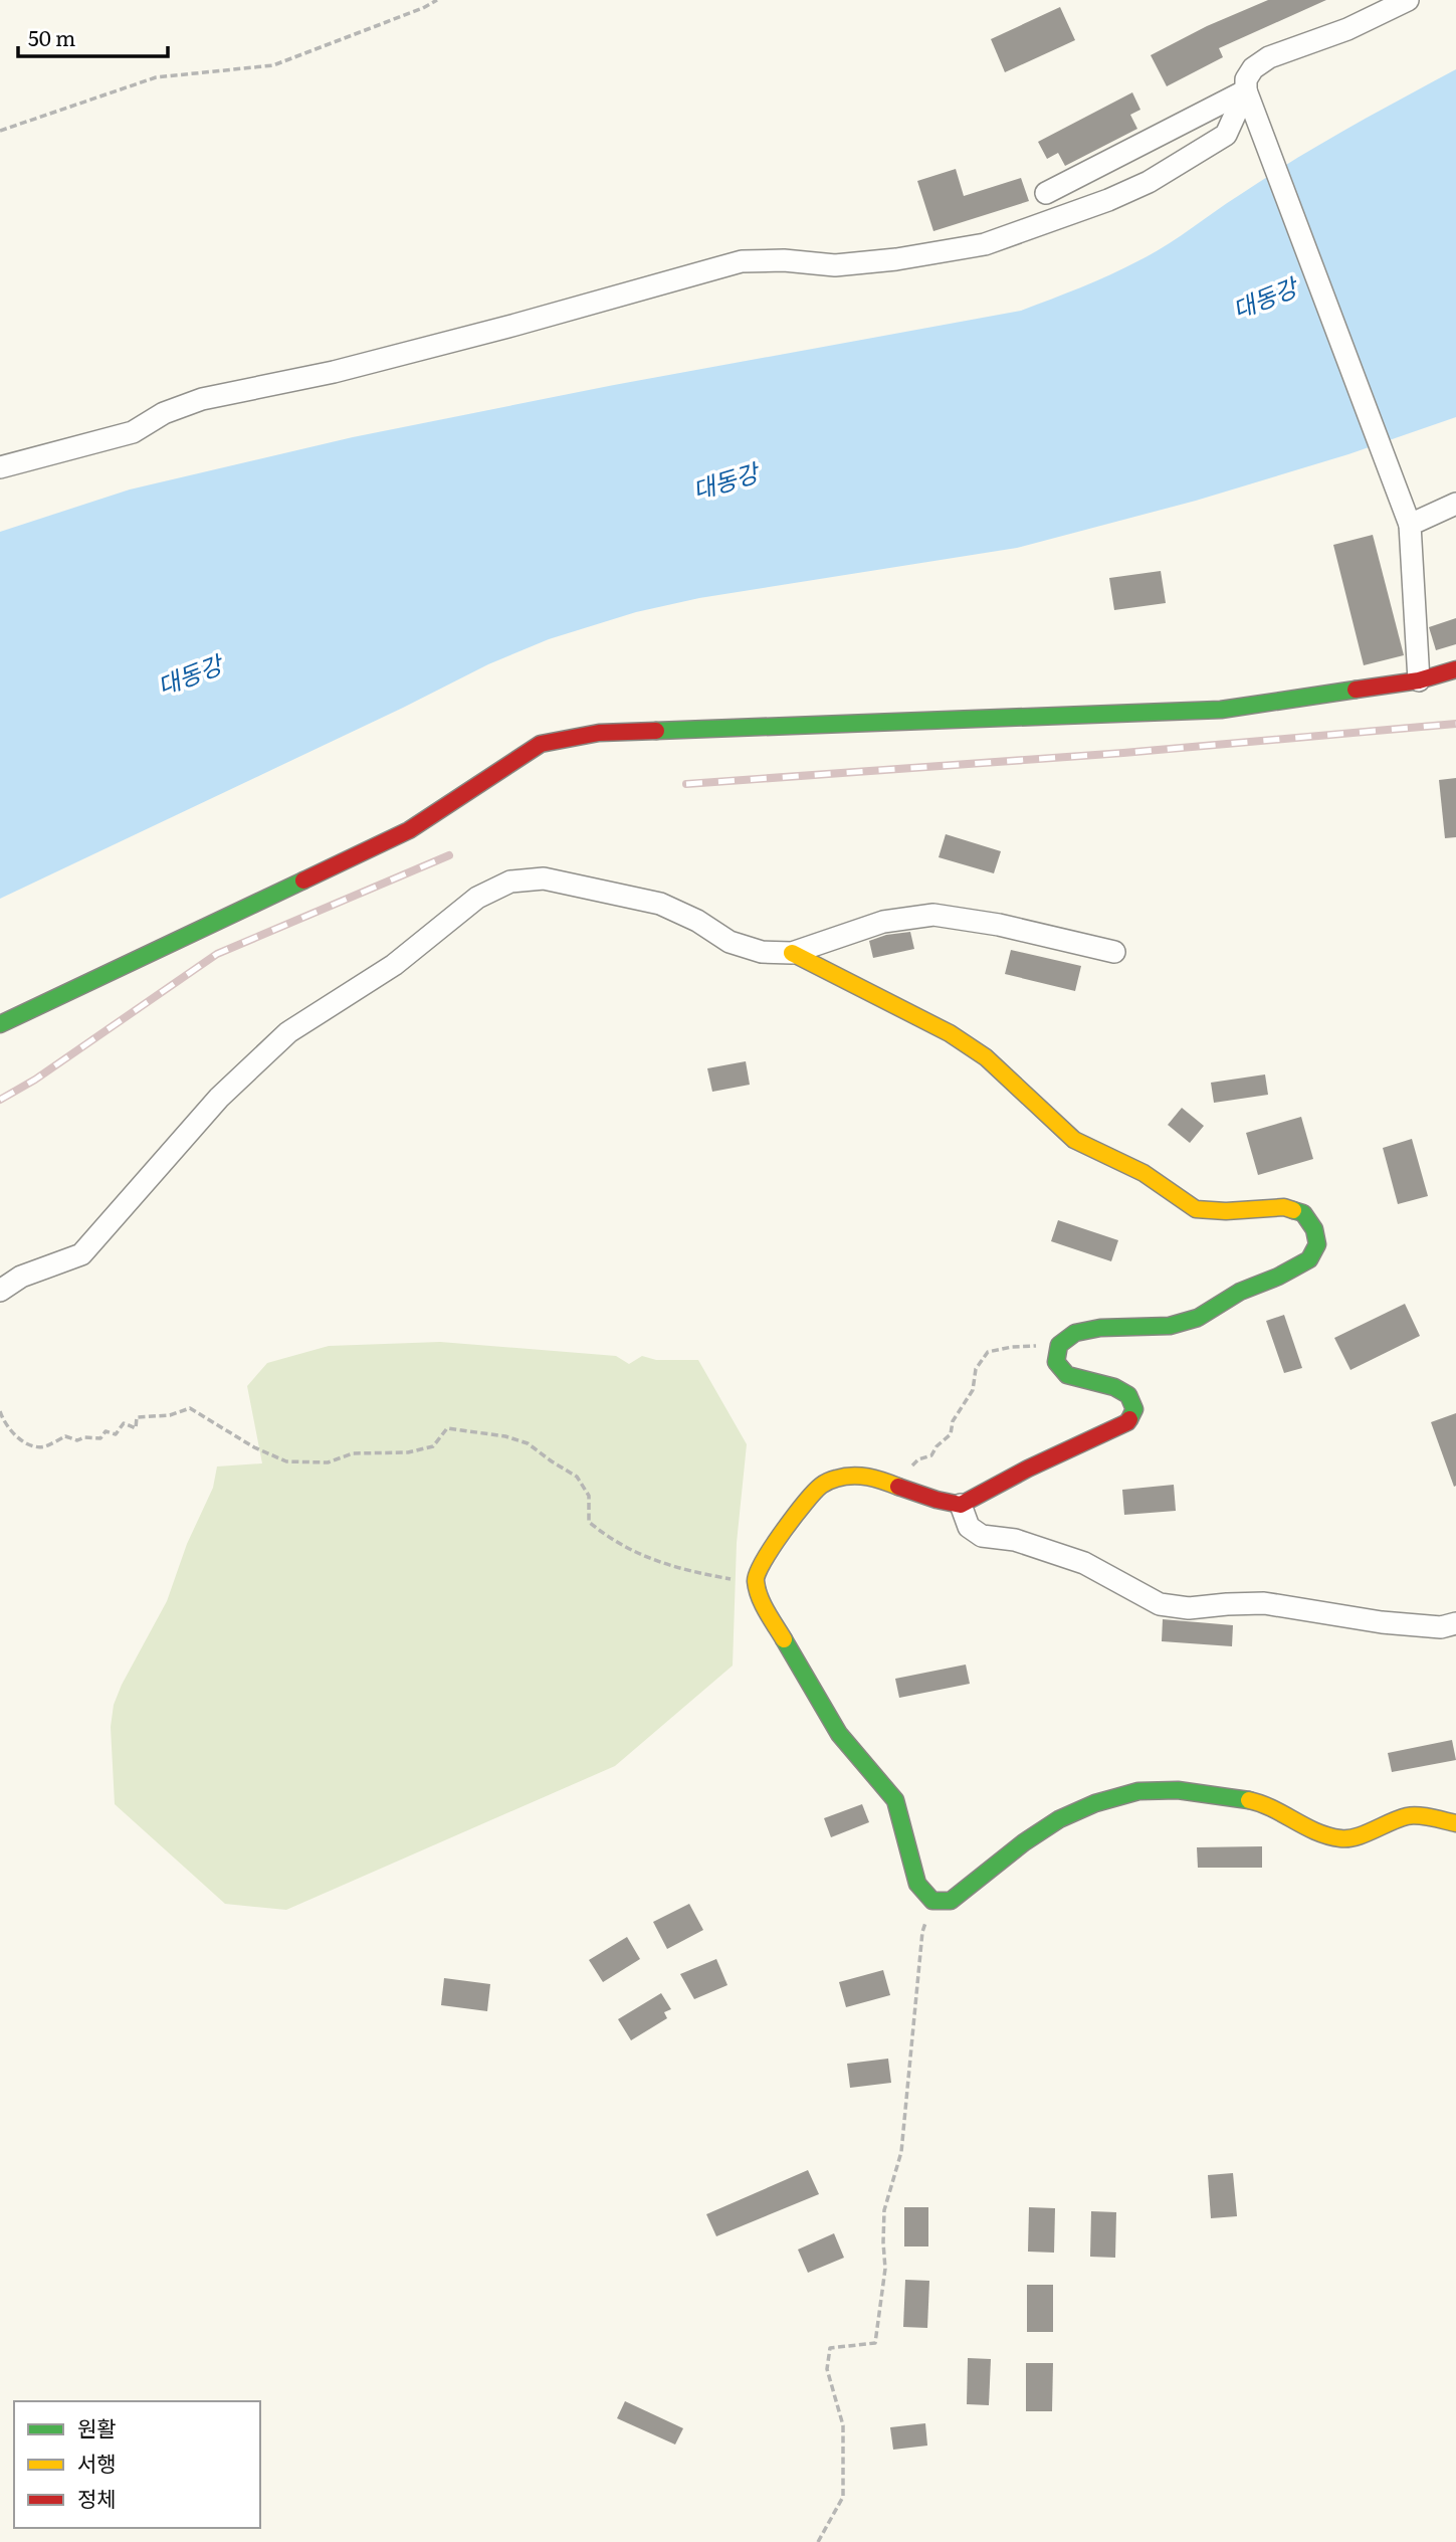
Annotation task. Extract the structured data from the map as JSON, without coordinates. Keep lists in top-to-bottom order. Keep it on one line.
{"water":["대동강"],"legend":["원활","서행","정체"],"scale_bar":"50 m"}
